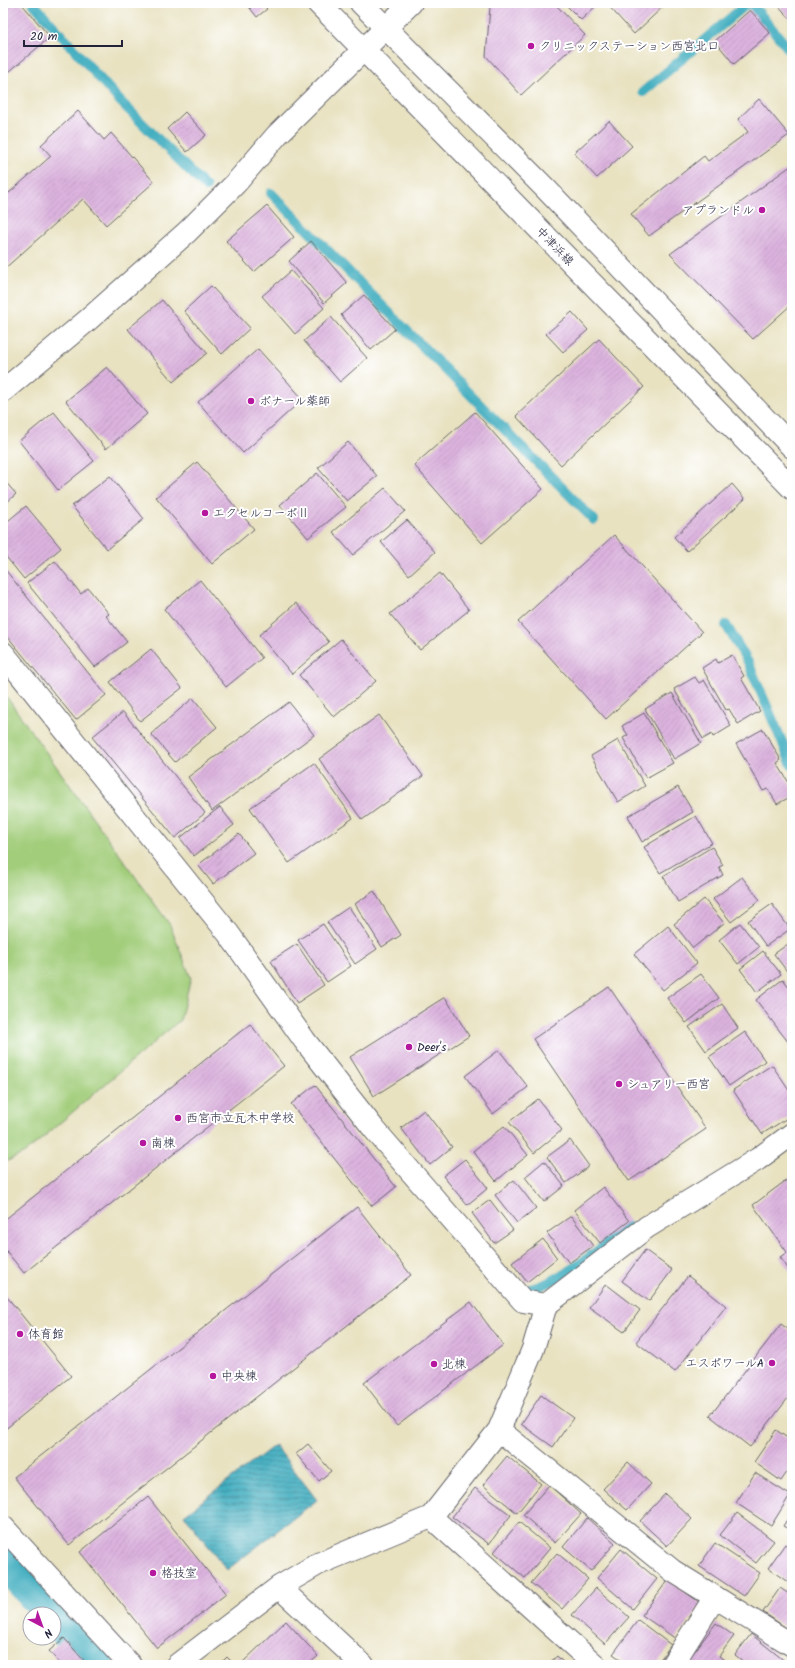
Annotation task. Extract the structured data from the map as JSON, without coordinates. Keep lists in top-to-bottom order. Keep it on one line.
{"streets":{"street":["中津浜線"]},"places":["クリニックステーション西宮北口","アプランドル","ボナール薬師","エクセルコーポⅡ","Deer's","シュアリー西宮","西宮市立瓦木中学校","南棟","体育館","エスポワールA","北棟","中央棟","格技室"],"scale_bar":"20 m","north":"bottom right"}
